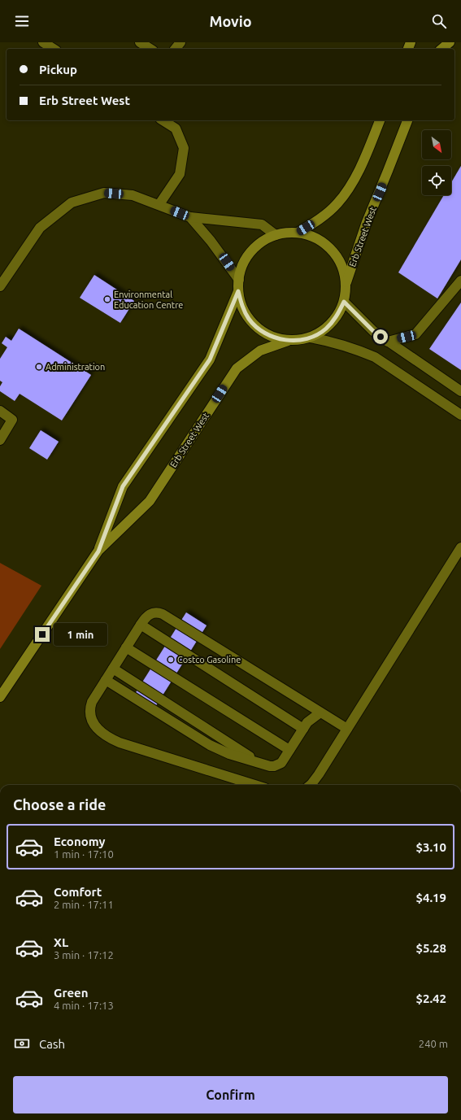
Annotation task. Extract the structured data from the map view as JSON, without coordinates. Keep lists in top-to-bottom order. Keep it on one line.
{"streets":{"main road":["Erb Street West"]},"places":["Environmental Education Centre","Administration","Costco Gasoline"],"north":"bottom right","page":{"header":"Movio","banner":["Pickup","Erb Street West"],"bubble":"1 min","heading":"Choose a ride","list":[{"name":"Economy","note":"1 min · 17:10","value":"$3.10"},{"name":"Comfort","note":"2 min · 17:11","value":"$4.19"},{"name":"XL","note":"3 min · 17:12","value":"$5.28"},{"name":"Green","note":"4 min · 17:13","value":"$2.42"}],"pay":["Cash","240 m"],"buttons":"Confirm"}}
